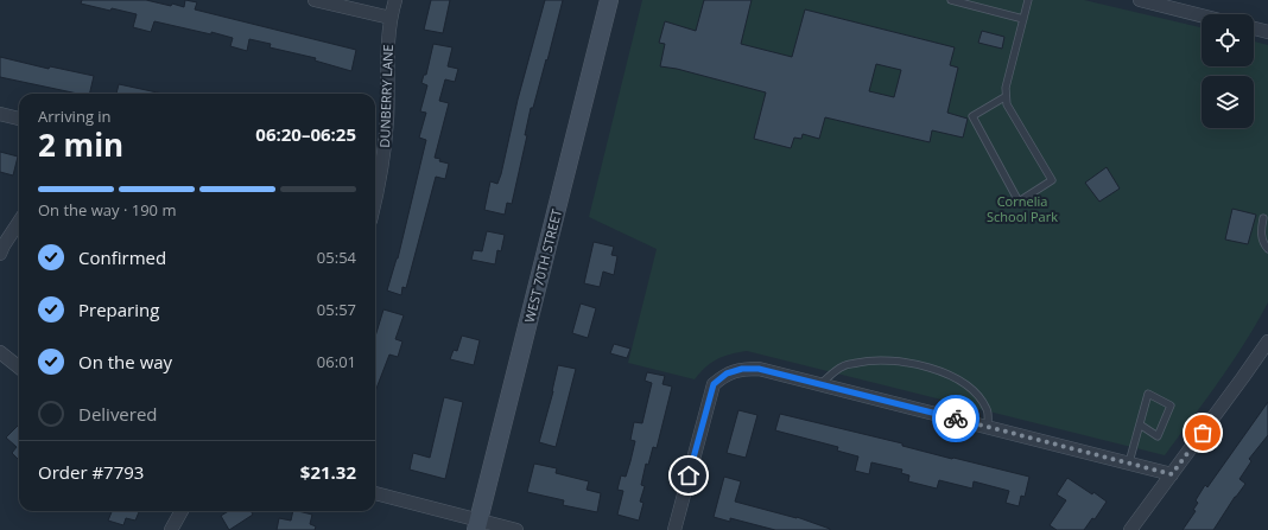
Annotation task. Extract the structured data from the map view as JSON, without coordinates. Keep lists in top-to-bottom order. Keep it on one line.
{"streets":{"street":["DUNBERRY LANE","WEST 70TH STREET"]},"parks":["Cornelia School Park"],"page":{"heading":["2 min","Arriving in","06:20–06:25"],"panel":["Order #7793","$21.32"],"bar":"On the way · 190 m","list":[["Confirmed","05:54"],["Preparing","05:57"],["On the way","06:01"],"Delivered"]}}
